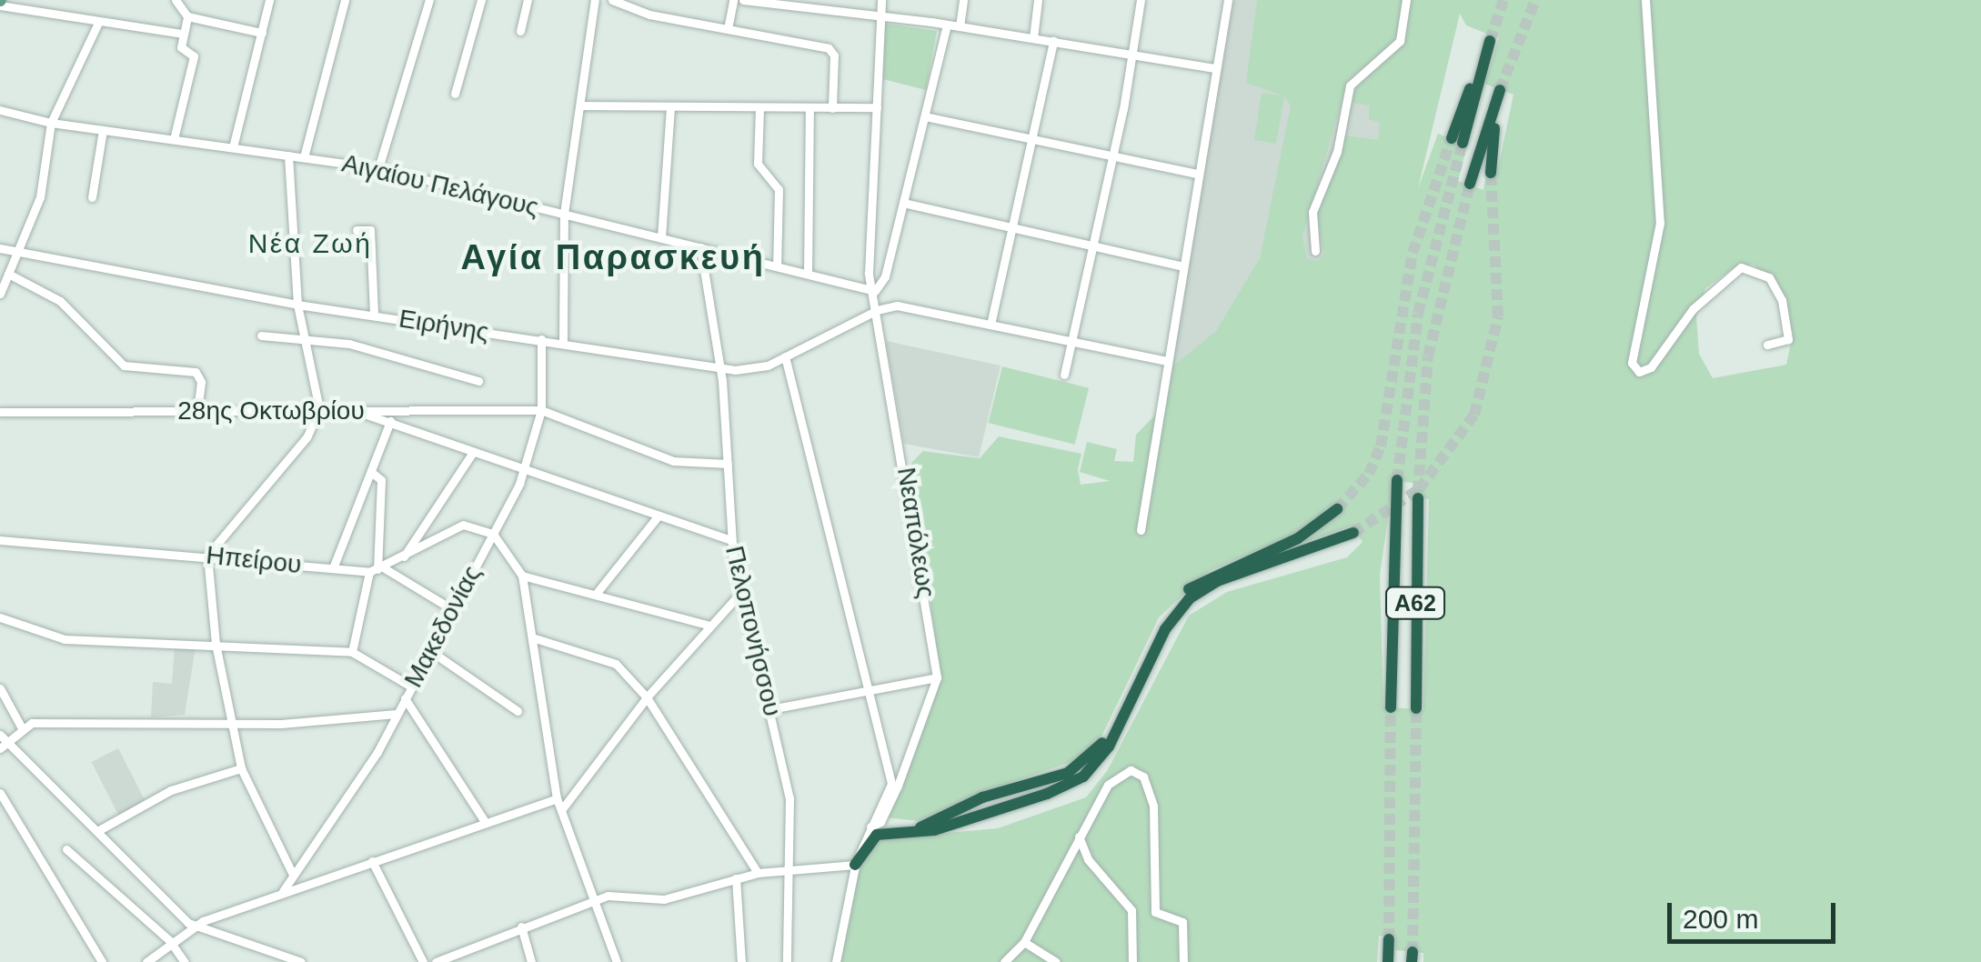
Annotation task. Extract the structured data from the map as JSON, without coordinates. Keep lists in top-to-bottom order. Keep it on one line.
{"streets":{"highway":["Α62"],"street":["Αιγαίου Πελάγους","Ειρήνης","28ης Οκτωβρίου","Νεαπόλεως","Ηπείρου","Μακεδονίας","Πελοπονήσσου"]},"crossings":[["Αιγαίου Πελάγους","Νεαπόλεως"],["Αιγαίου Πελάγους","Πελοπονήσσου"],["Ειρήνης","Νεαπόλεως"],["Ειρήνης","Μακεδονίας"],["Ειρήνης","Πελοπονήσσου"],["28ης Οκτωβρίου","Μακεδονίας"]],"districts":["Νέα Ζωή","Αγία Παρασκευή"],"scale_bar":"200 m"}
